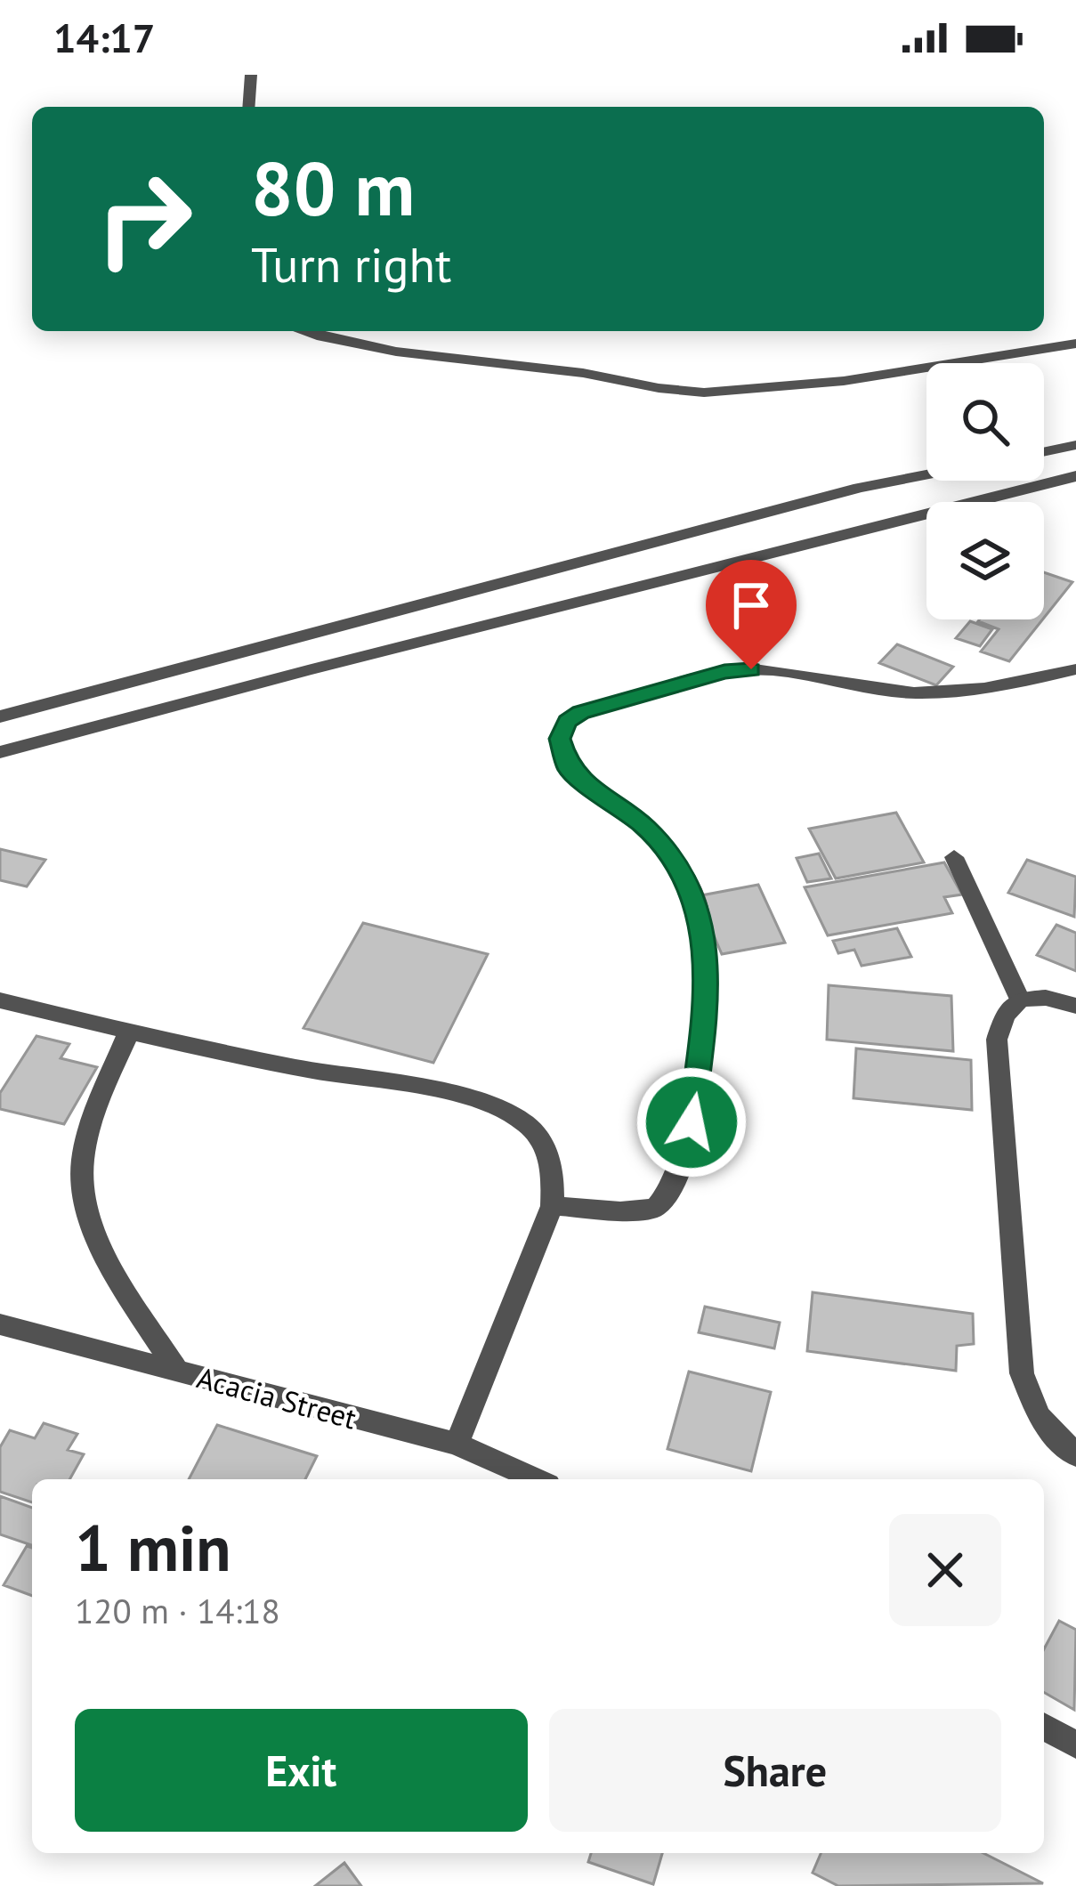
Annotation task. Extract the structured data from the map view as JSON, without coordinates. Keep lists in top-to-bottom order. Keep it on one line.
{"streets":{"street":["Acacia Street"]},"page":{"status":"14:17","turn":["80 m","Turn right"],"heading":["1 min","120 m · 14:18"],"buttons":["Exit","Share"]}}
